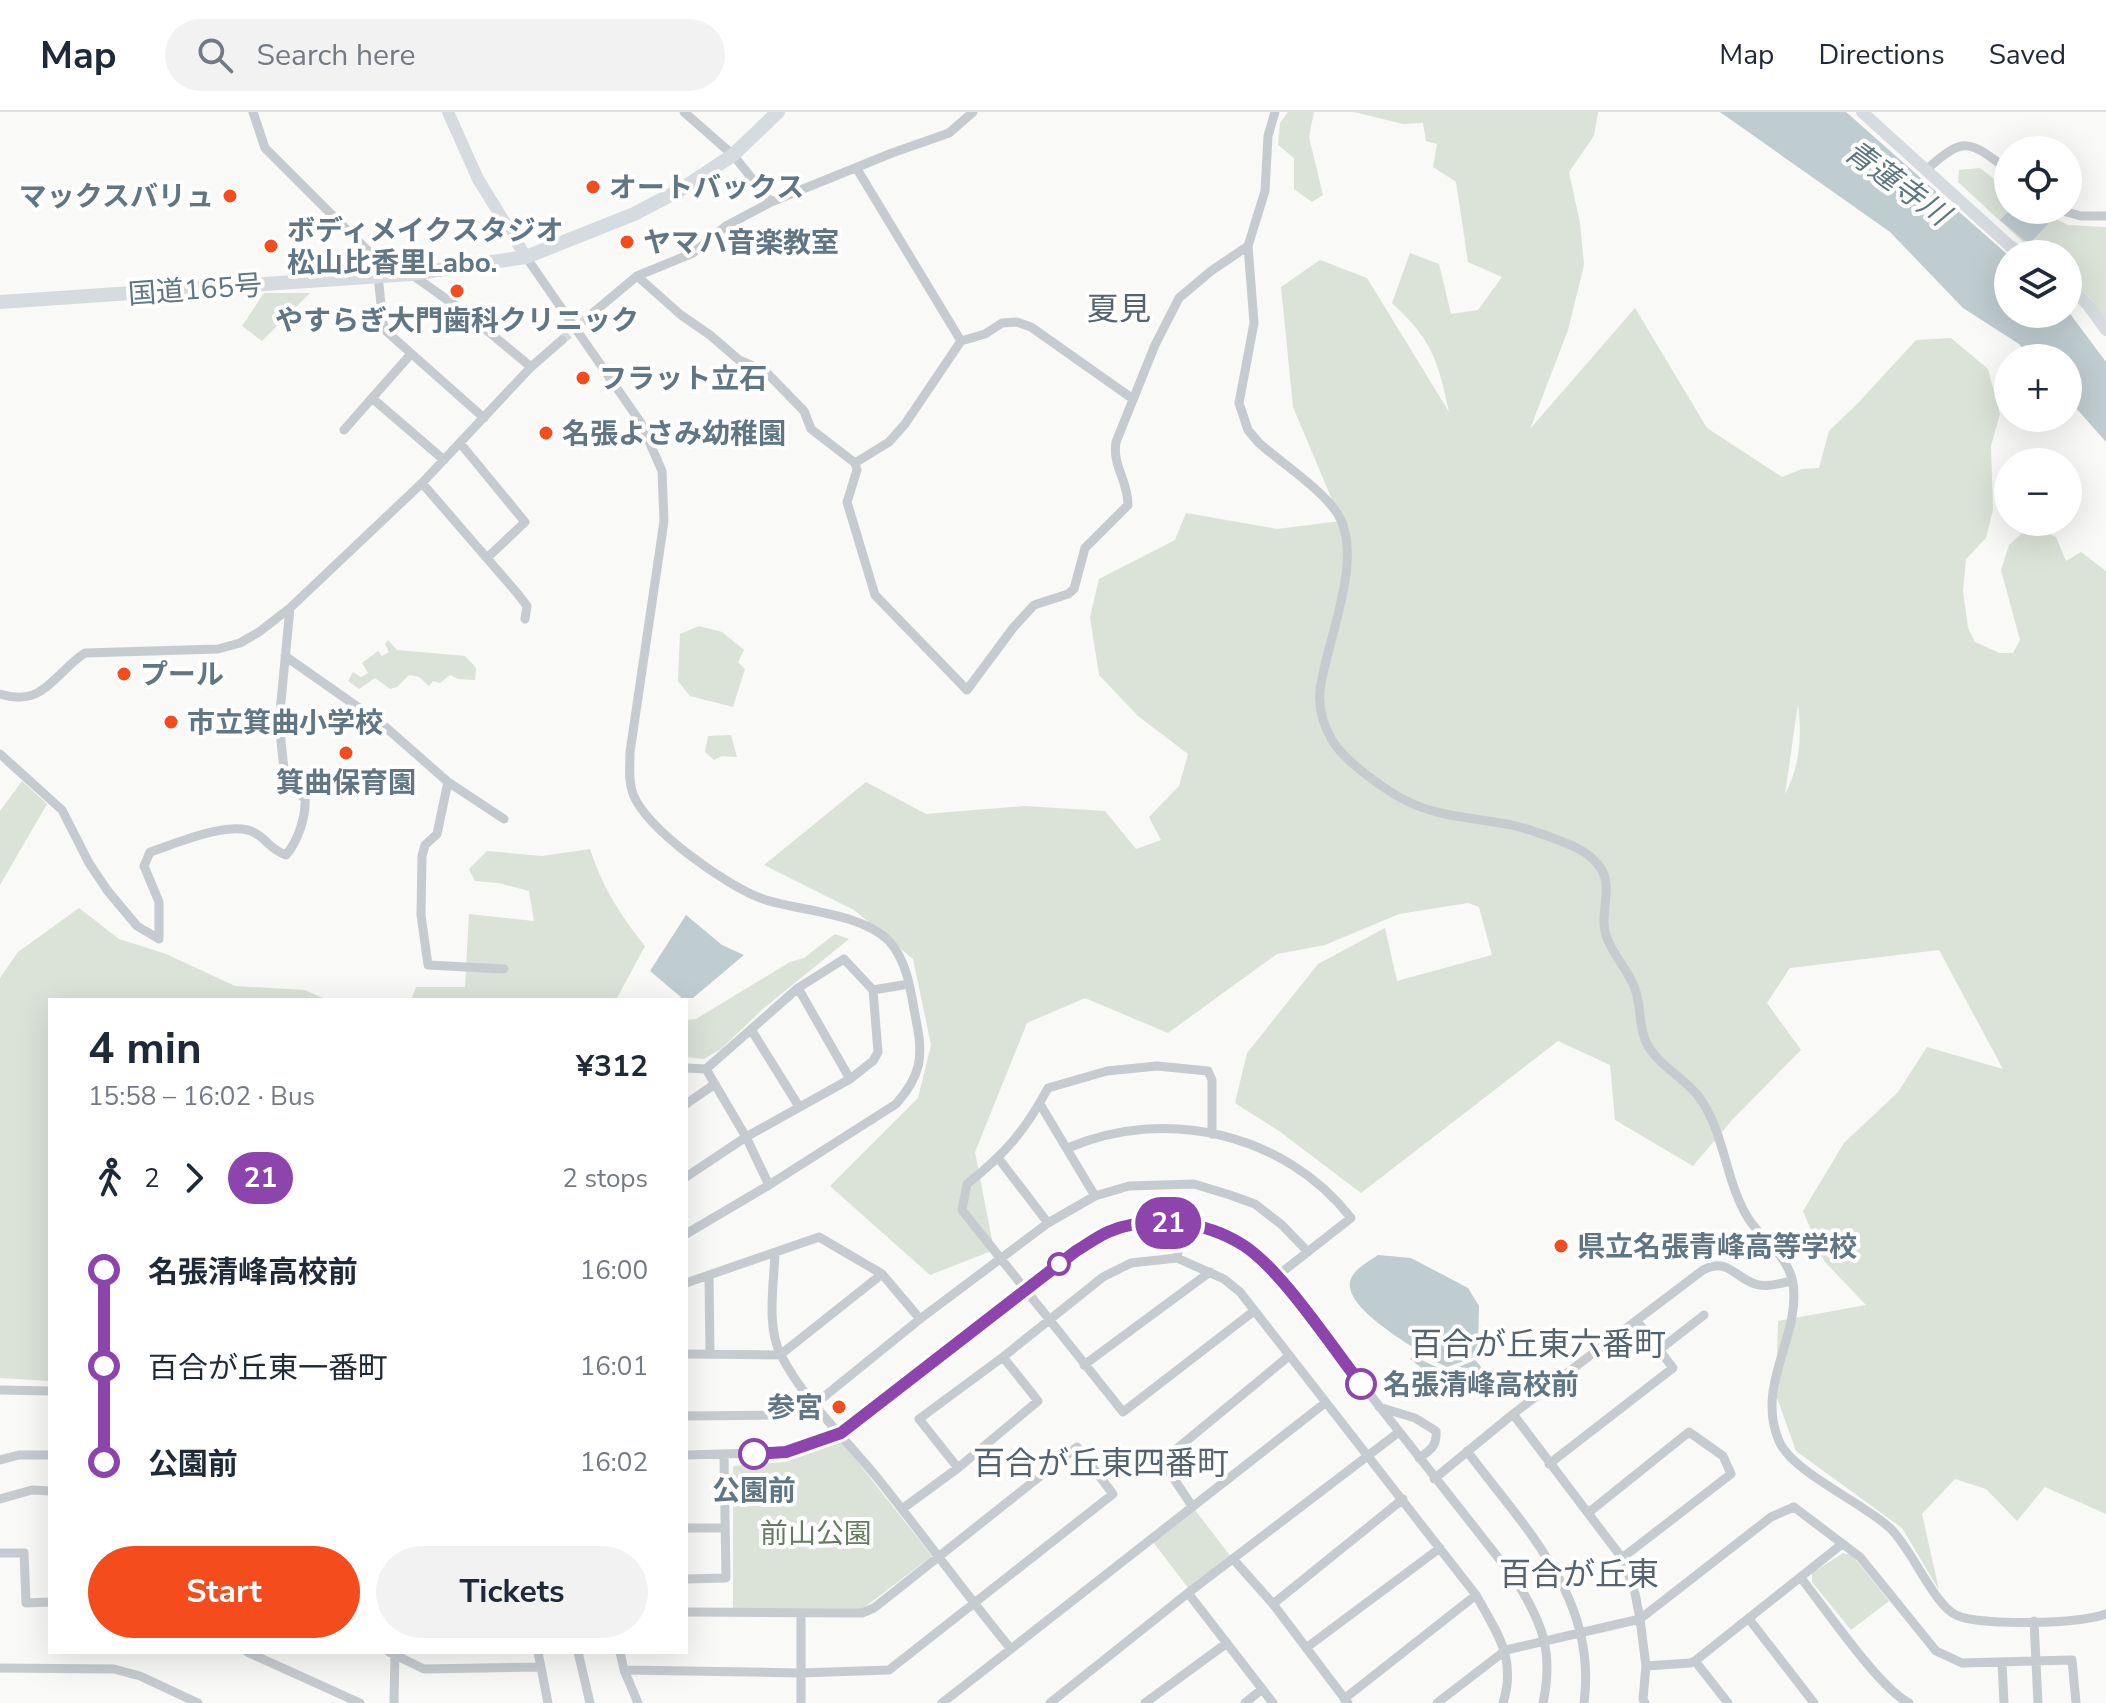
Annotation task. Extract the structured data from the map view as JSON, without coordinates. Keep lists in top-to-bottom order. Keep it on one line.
{"streets":{"highway":["国道165号"]},"districts":["夏見","百合が丘東六番町","百合が丘東四番町","百合が丘東"],"water":["青蓮寺川"],"parks":["前山公園"],"places":["オートバックス","マックスバリュ","ヤマハ音楽教室","ボディメイクスタジオ 松山比香里Labo.","やすらぎ大門歯科クリニック","フラット立石","名張よさみ幼稚園","プール","市立箕曲小学校","箕曲保育園","県立名張青峰高等学校","名張清峰高校前","参宮","公園前"],"lines":["bus line 21"],"page":{"header":"Map","search":"Search here","nav":["Map","Directions","Saved"],"on_map":"21","map_buttons":["+","−"],"heading":["4 min","15:58 – 16:02 · Bus","¥312"],"legs":["2","21","2 stops"],"list":[{"name":"名張清峰高校前","value":"16:00"},{"name":"百合が丘東一番町","value":"16:01"},{"name":"公園前","value":"16:02"}],"buttons":["Start","Tickets"]}}
